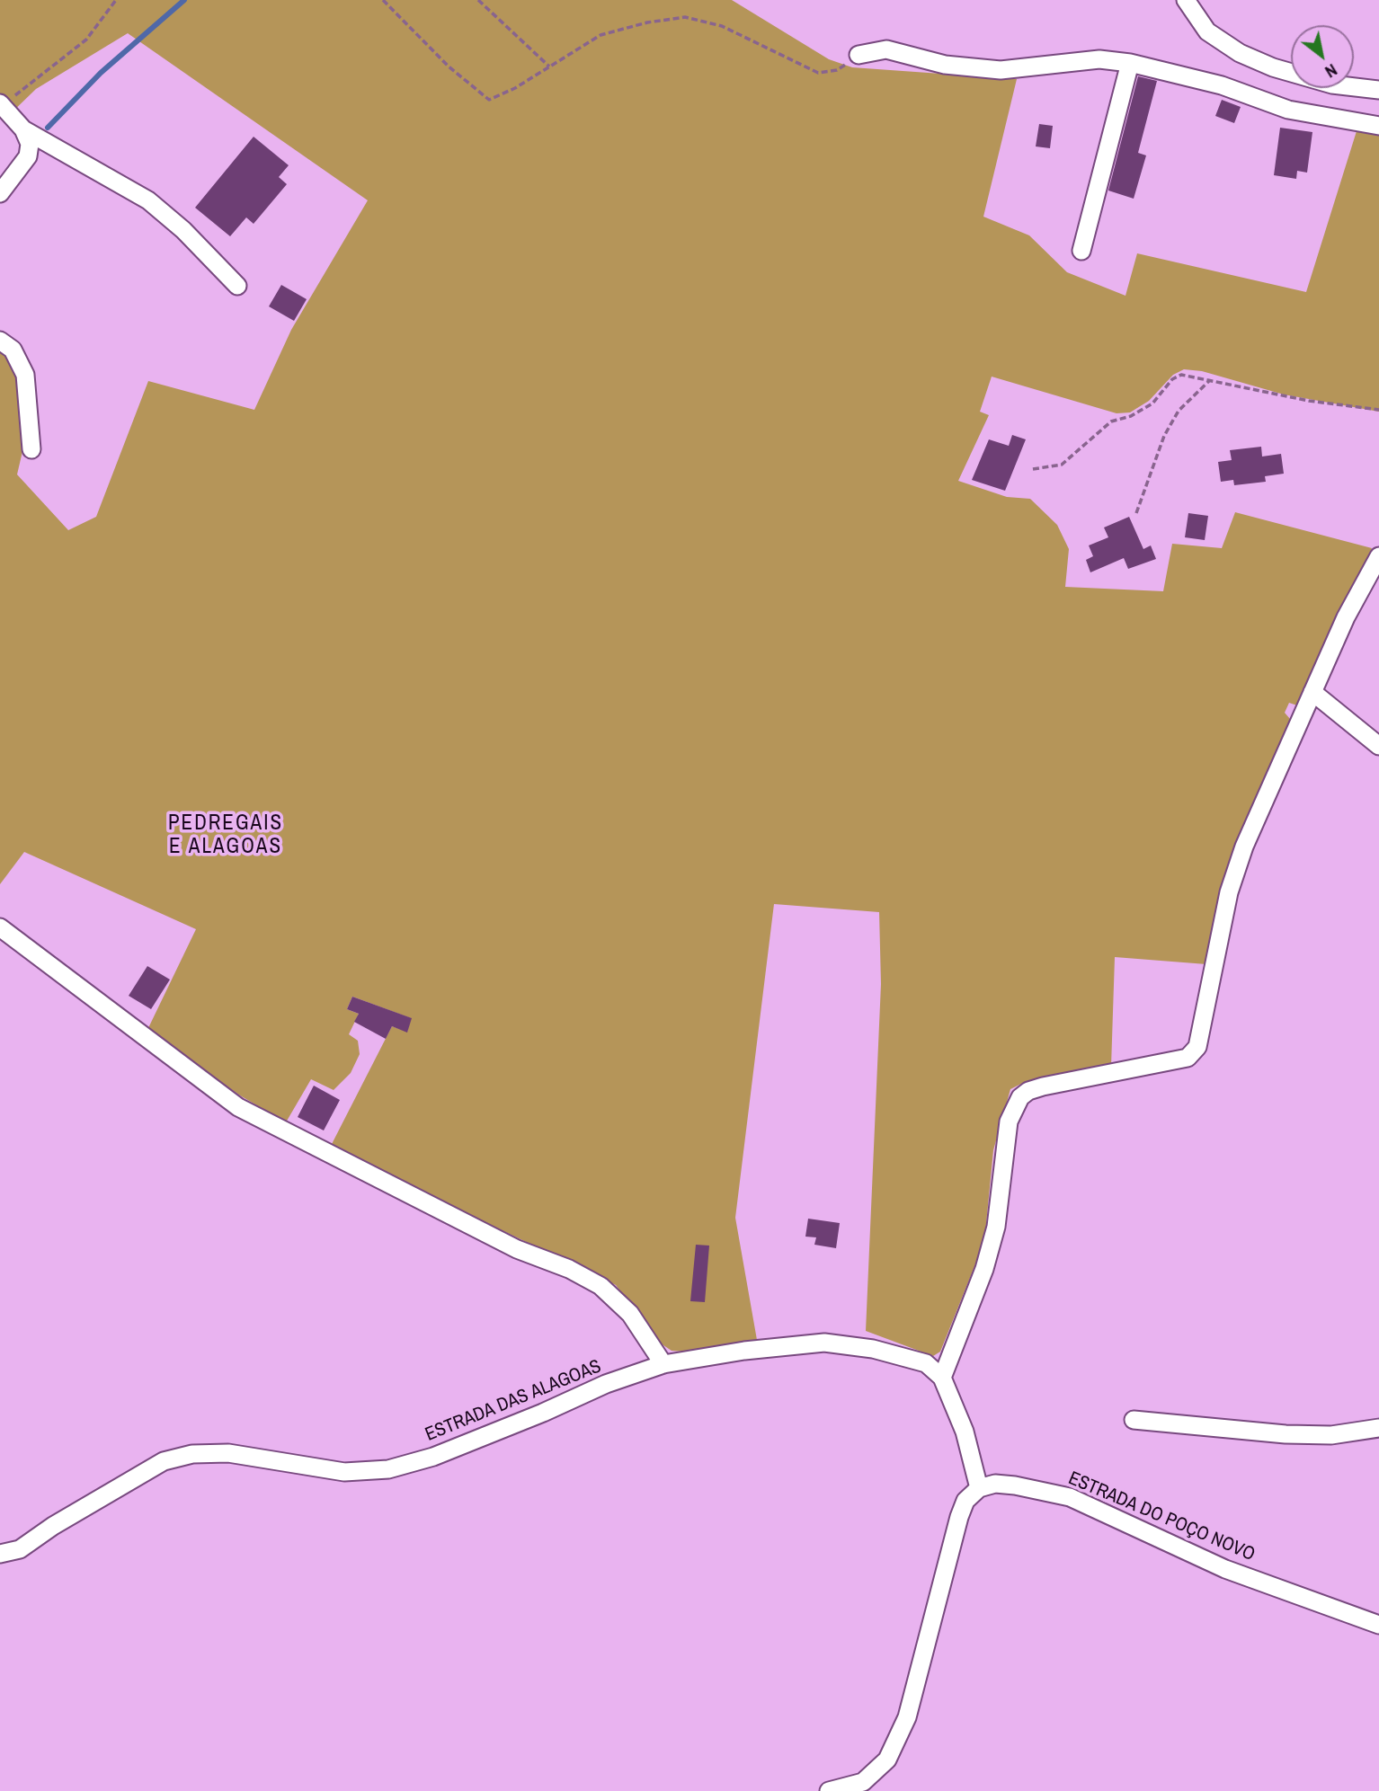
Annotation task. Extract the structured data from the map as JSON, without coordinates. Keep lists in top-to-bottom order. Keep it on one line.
{"streets":{"street":["ESTRADA DAS ALAGOAS","ESTRADA DO POÇO NOVO"]},"districts":["PEDREGAIS E ALAGOAS"],"north":"bottom right"}
